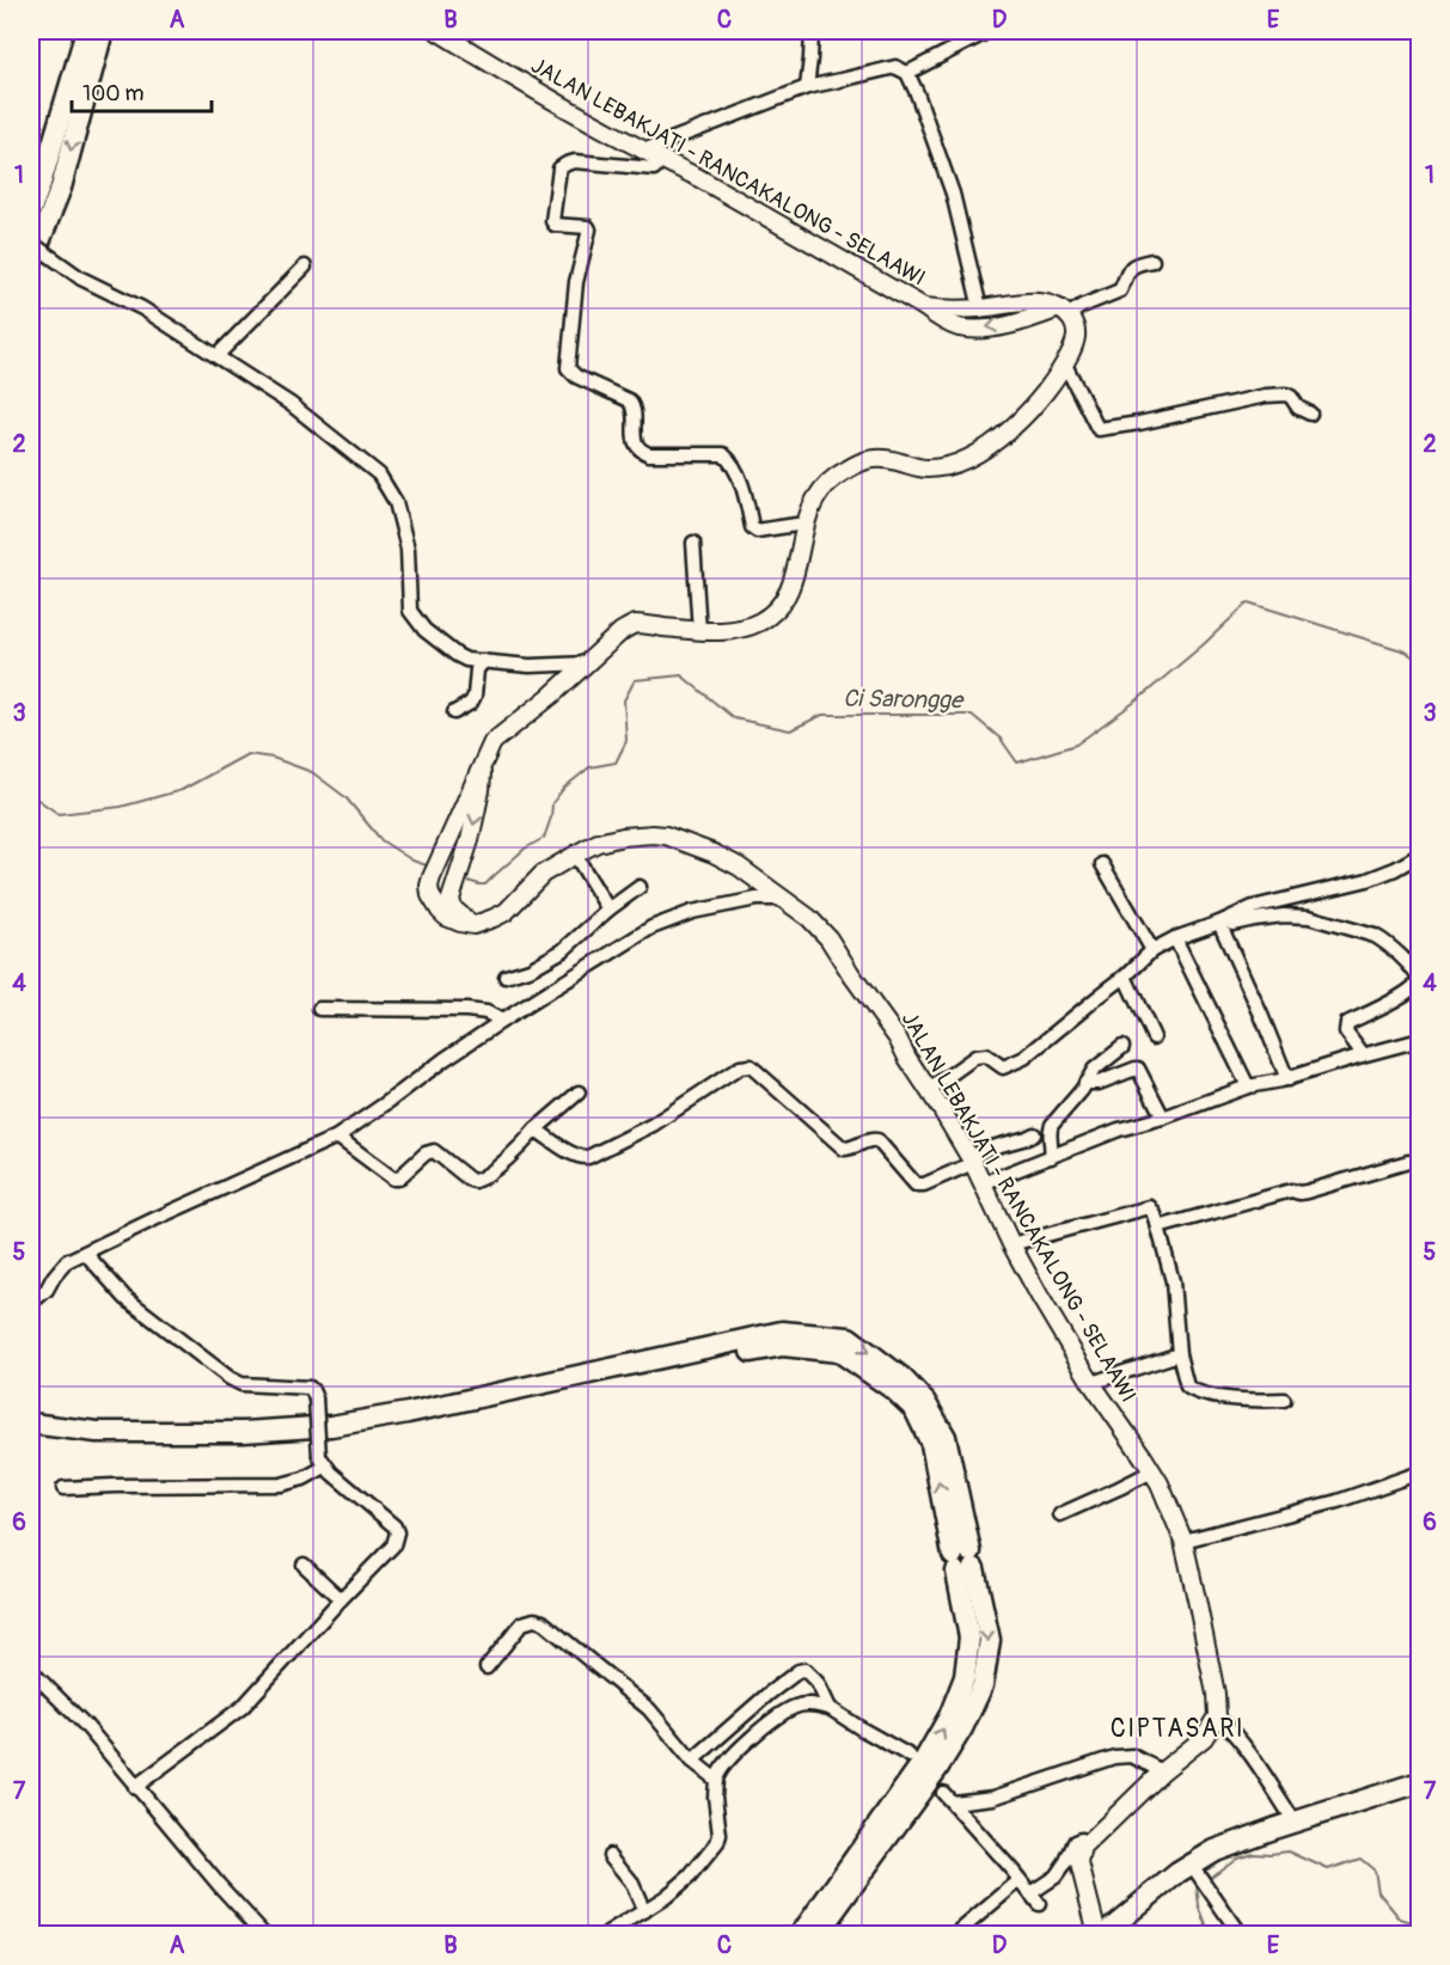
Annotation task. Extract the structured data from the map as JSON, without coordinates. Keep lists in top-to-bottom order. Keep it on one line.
{"streets":{"main road":["JALAN LEBAKJATI - RANCAKALONG - SELAAWI"]},"districts":["CIPTASARI"],"water":["Ci Sarongge"],"scale_bar":"100 m","grid":{"columns":["A","B","C","D","E"],"rows":["1","2","3","4","5","6","7"]}}
